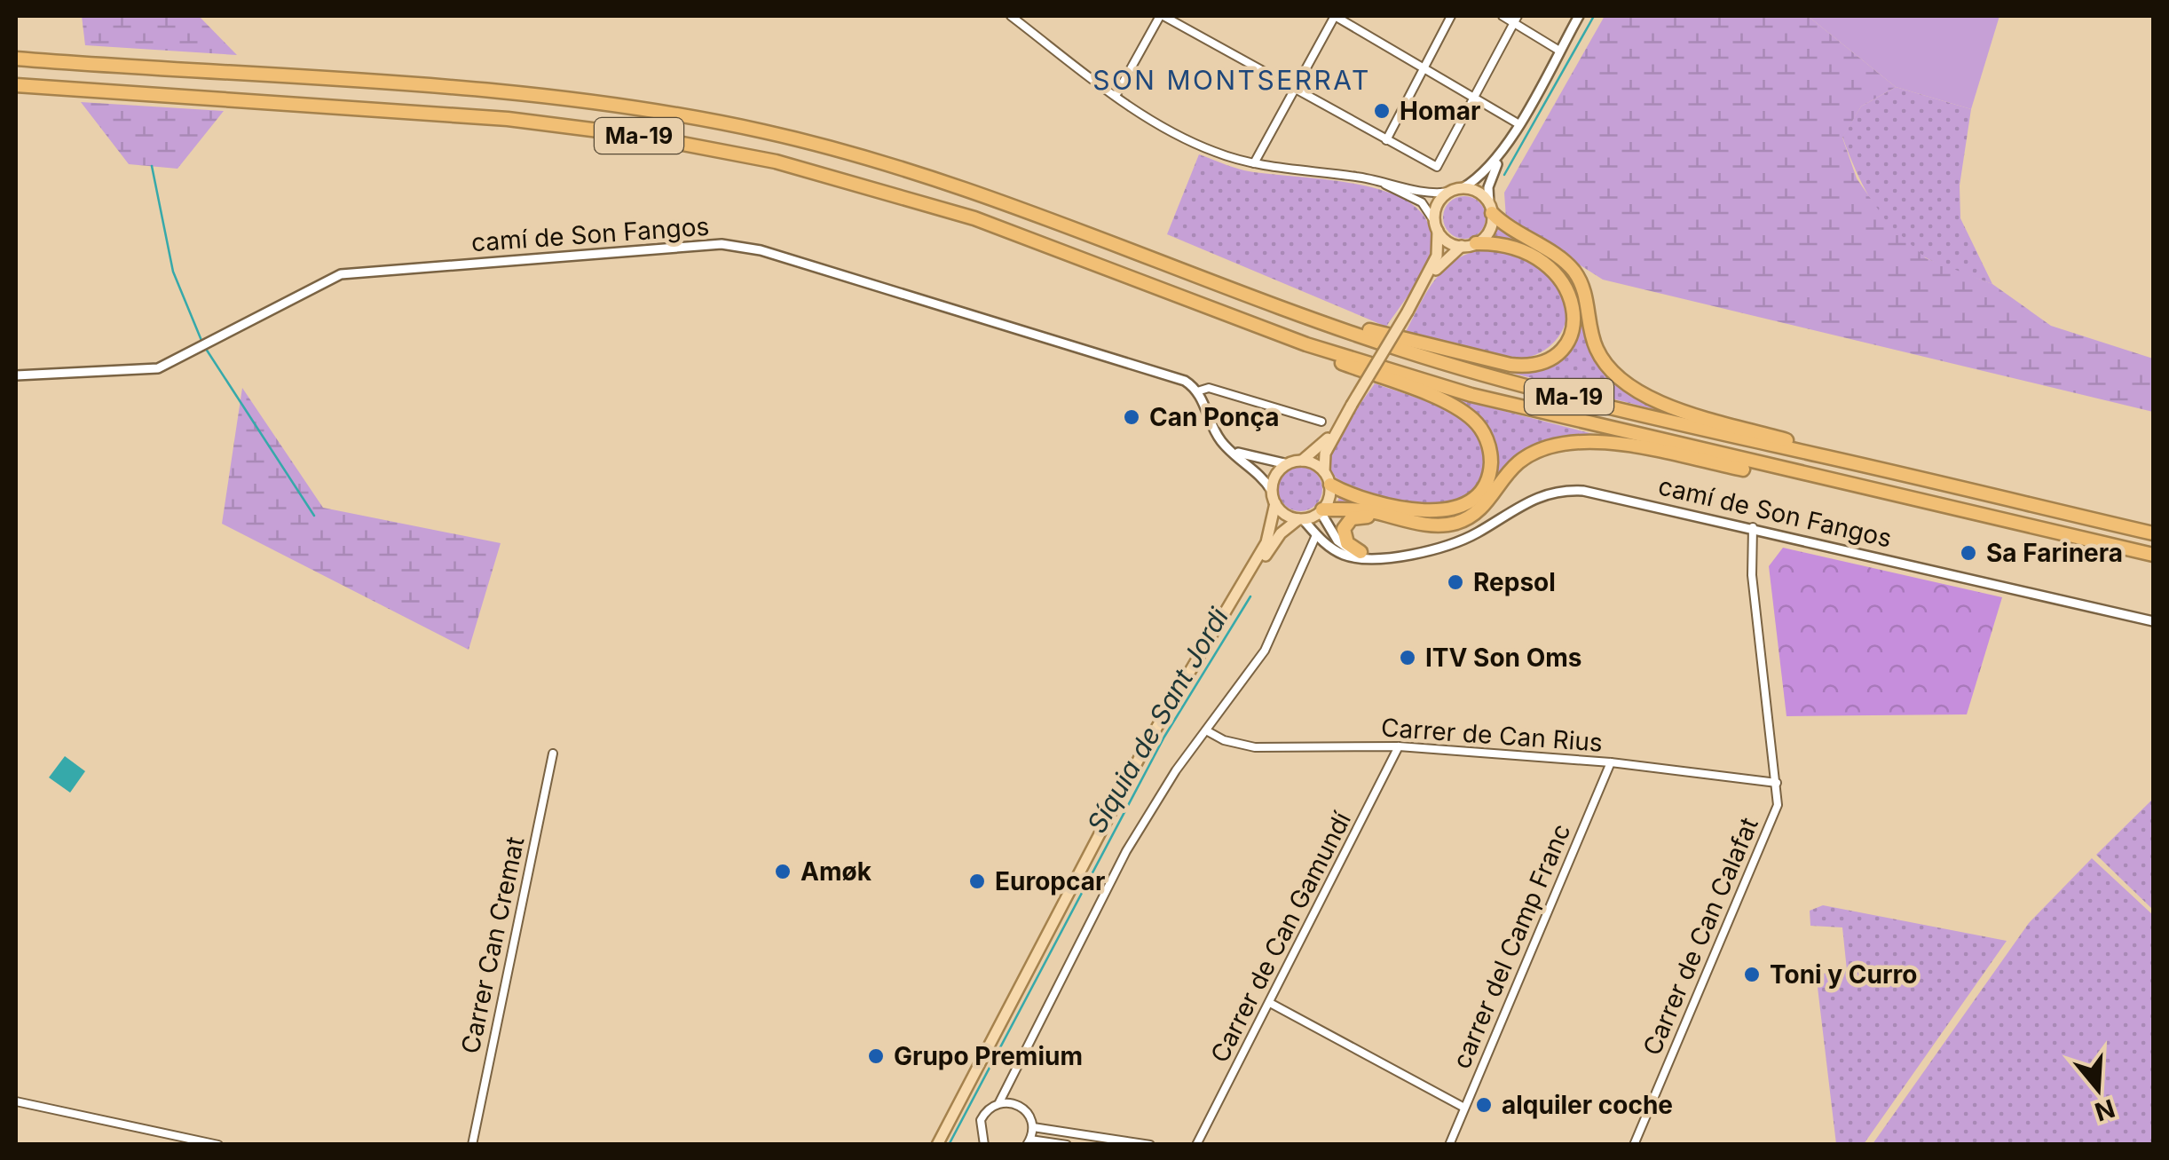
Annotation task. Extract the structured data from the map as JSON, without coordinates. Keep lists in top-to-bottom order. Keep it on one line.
{"streets":{"highway":["Ma-19"],"street":["camí de Son Fangos","Carrer de Can Rius","Carrer de Can Calafat","Carrer de Can Gamundí","Carrer Can Cremat","carrer del Camp Franc"]},"crossings":[["camí de Son Fangos","Carrer de Can Calafat"],["Carrer de Can Rius","Carrer de Can Calafat"],["Carrer de Can Rius","Carrer de Can Gamundí"],["Carrer de Can Rius","carrer del Camp Franc"]],"districts":["SON MONTSERRAT"],"water":["Síquia de Sant Jordi"],"places":["Homar","Can Ponça","Sa Farinera","Repsol","ITV Son Oms","Amøk","Europcar","Toni y Curro","Grupo Premium","alquiler coche"],"north":"bottom"}
